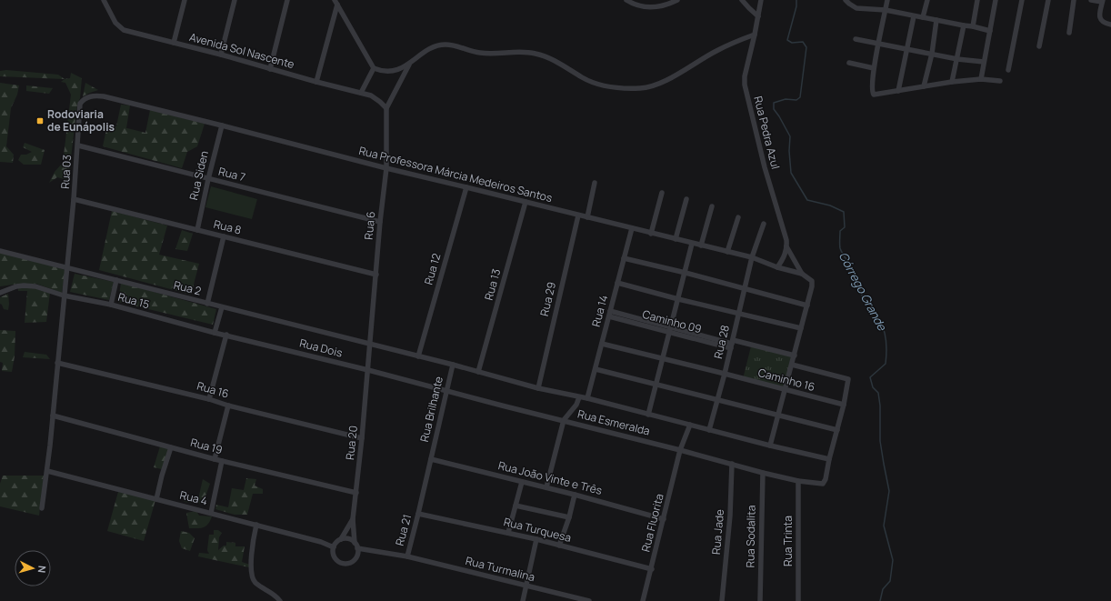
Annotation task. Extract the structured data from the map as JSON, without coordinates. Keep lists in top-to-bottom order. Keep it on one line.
{"streets":{"street":["Avenida Sol Nascente","Rua Pedra Azul","Rua 03","Rua 7","Rua Professora Márcia Medeiros Santos","Rua Siden","Rua 6","Rua 8","Rua 12","Rua 13","Rua 2","Rua 29","Rua 15","Rua 14","Caminho 09","Rua 28","Rua Dois","Caminho 16","Rua 16","Rua Brilhante","Rua Esmeralda","Rua 20","Rua 19","Rua João Vinte e Três","Rua 4","Rua Fluorita","Rua 21","Rua Turquesa","Rua Jade","Rua Sodalita","Rua Trinta","Rua Turmalina"]},"crossings":[["Avenida Sol Nascente","Rua 6"],["Rua Pedra Azul","Rua Professora Márcia Medeiros Santos"],["Rua 03","Rua 7"],["Rua 03","Rua Professora Márcia Medeiros Santos"],["Rua 03","Rua 8"],["Rua 03","Rua 2"],["Rua 7","Rua Siden"],["Rua 7","Rua 6"],["Rua Professora Márcia Medeiros Santos","Rua Siden"],["Rua Professora Márcia Medeiros Santos","Rua 6"],["Rua Professora Márcia Medeiros Santos","Rua 12"],["Rua Professora Márcia Medeiros Santos","Rua 13"],["Rua Professora Márcia Medeiros Santos","Rua 29"],["Rua Professora Márcia Medeiros Santos","Rua 14"],["Rua Professora Márcia Medeiros Santos","Rua 28"],["Rua Siden","Rua 8"],["Rua 6","Rua 8"],["Rua 6","Rua 2"],["Rua 6","Rua 20"],["Rua 12","Rua 2"],["Rua 13","Rua 2"],["Rua 2","Rua 29"],["Rua 2","Rua 14"],["Rua 2","Rua 28"],["Rua 2","Rua Brilhante"],["Rua 2","Rua Esmeralda"],["Rua 2","Rua 20"],["Rua 2","Rua Fluorita"],["Rua 15","Rua Dois"],["Rua 14","Caminho 09"],["Rua 14","Caminho 16"],["Caminho 09","Rua 28"],["Rua 28","Caminho 16"],["Rua Dois","Rua Esmeralda"],["Rua Dois","Rua 20"],["Rua 16","Rua 20"],["Rua Brilhante","Rua Esmeralda"],["Rua Brilhante","Rua João Vinte e Três"],["Rua Brilhante","Rua 21"],["Rua Esmeralda","Rua Fluorita"],["Rua Esmeralda","Rua Jade"],["Rua Esmeralda","Rua Sodalita"],["Rua Esmeralda","Rua Trinta"],["Rua 20","Rua 19"],["Rua 20","Rua 4"],["Rua 20","Rua 21"],["Rua João Vinte e Três","Rua Fluorita"],["Rua João Vinte e Três","Rua 21"],["Rua 4","Rua 21"],["Rua Fluorita","Rua Turquesa"],["Rua 21","Rua Turquesa"],["Rua 21","Rua Turmalina"]],"water":["Córrego Grande"],"places":{"transit":["Rodoviaria de Eunápolis"]},"north":"right"}
